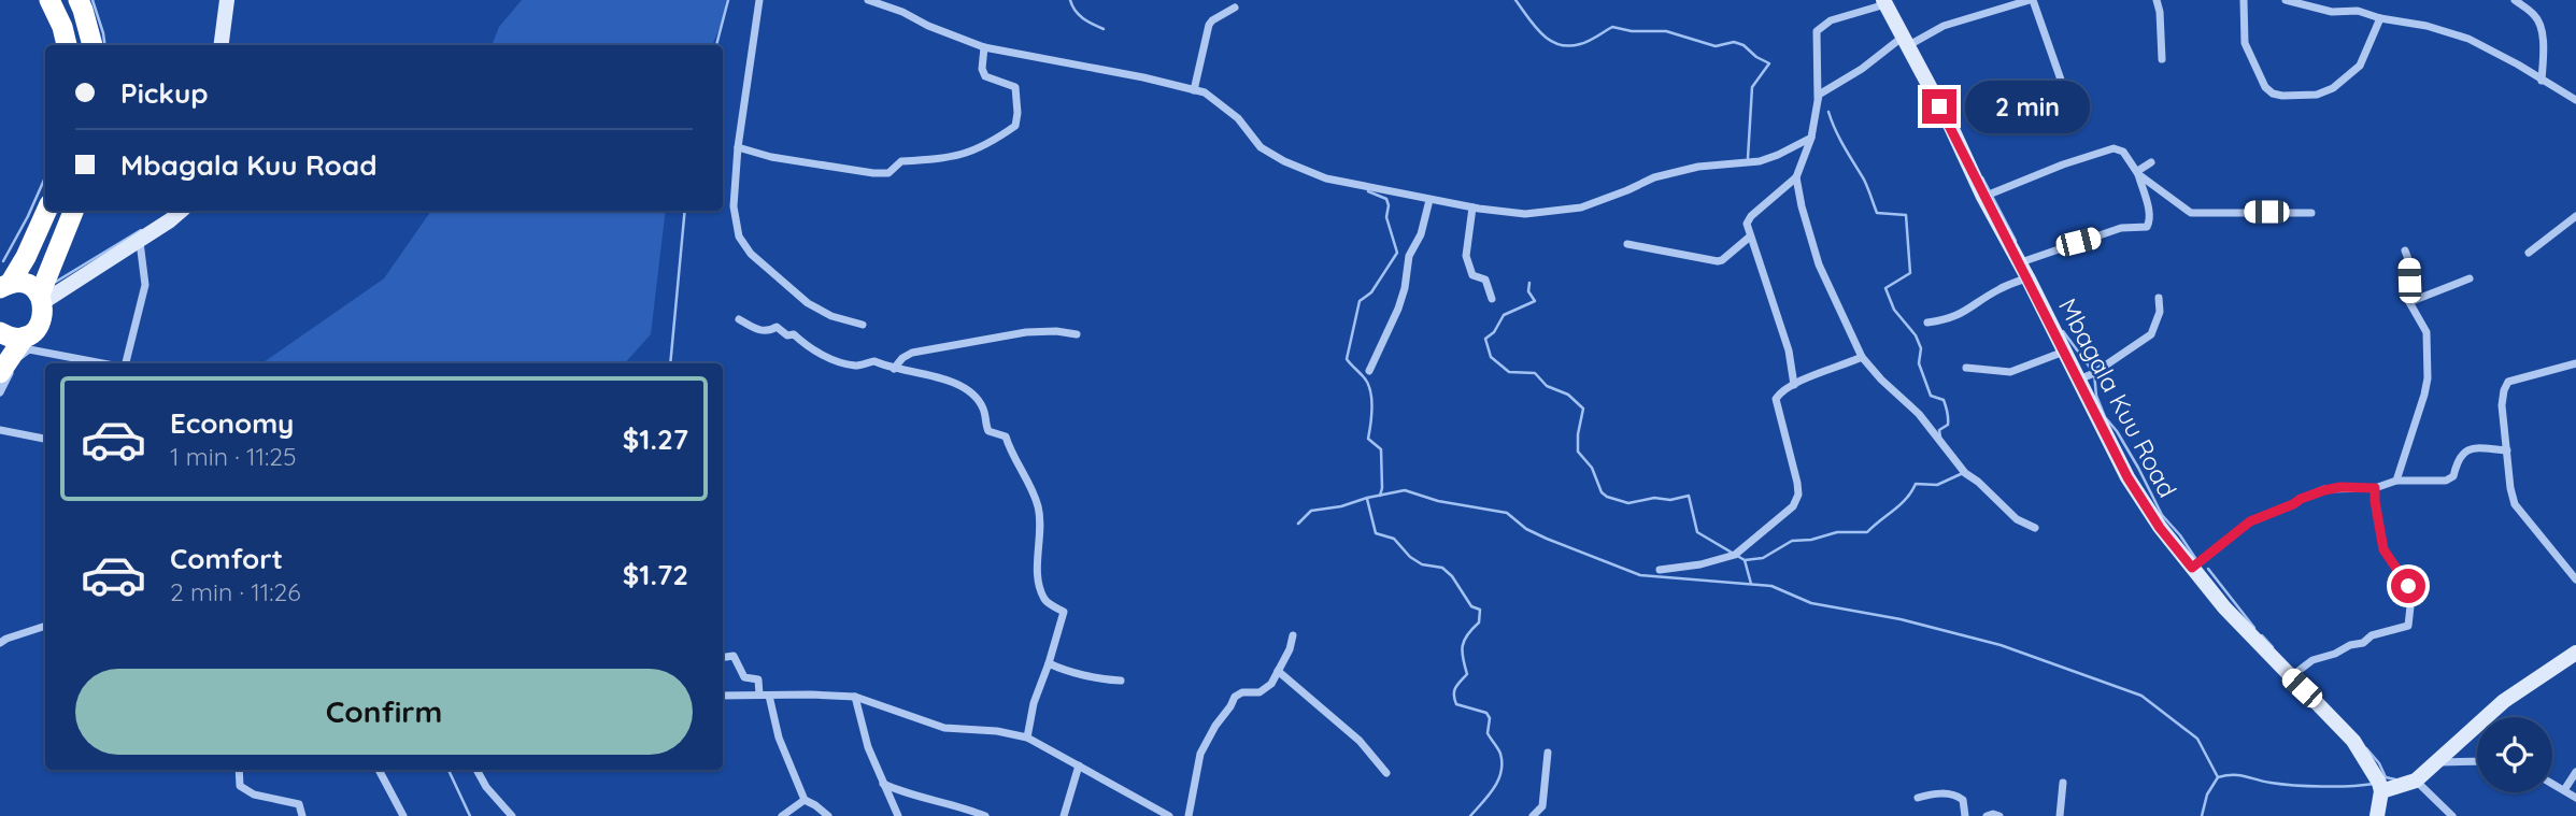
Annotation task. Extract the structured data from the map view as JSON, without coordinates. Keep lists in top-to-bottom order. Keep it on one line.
{"streets":{"street":["Mbagala Kuu Road"]},"page":{"banner":["Pickup","Mbagala Kuu Road"],"bubble":"2 min","list":[{"name":"Economy","note":"1 min · 11:25","value":"$1.27"},{"name":"Comfort","note":"2 min · 11:26","value":"$1.72"}],"buttons":"Confirm"}}
